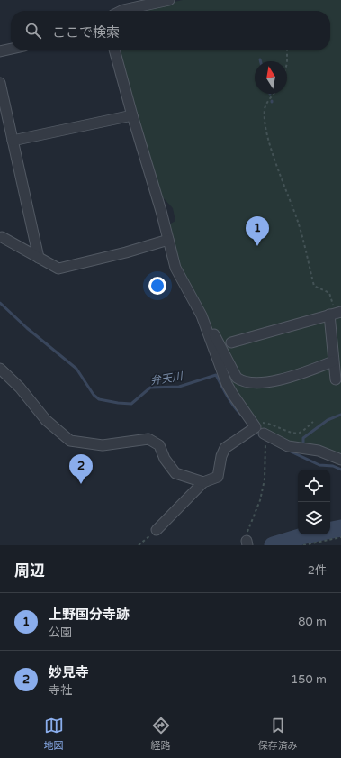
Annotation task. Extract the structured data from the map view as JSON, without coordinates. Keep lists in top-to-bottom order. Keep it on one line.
{"water":["弁天川"],"north":"top","page":{"search":"ここで検索","pins":["1","2"],"heading":["周辺","2件"],"list":[{"mark":"1","name":"上野国分寺跡","note":"公園","value":"80 m"},{"mark":"2","name":"妙見寺","note":"寺社","value":"150 m"}],"nav":["地図","経路","保存済み"]}}
